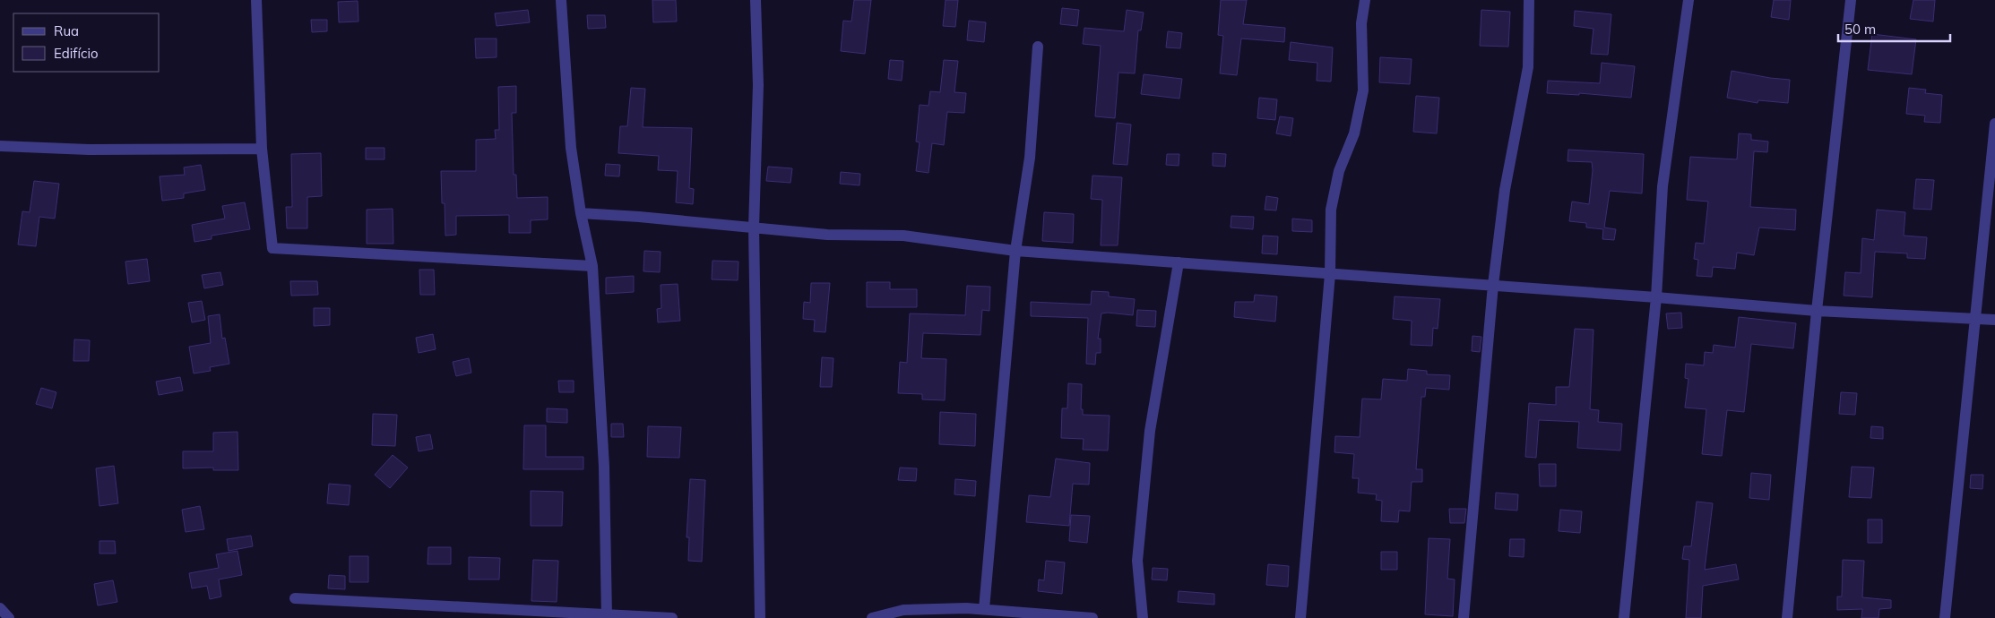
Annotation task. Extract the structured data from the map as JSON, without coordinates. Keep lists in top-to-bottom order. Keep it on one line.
{"legend":["Rua","Edifício"],"scale_bar":"50 m"}
